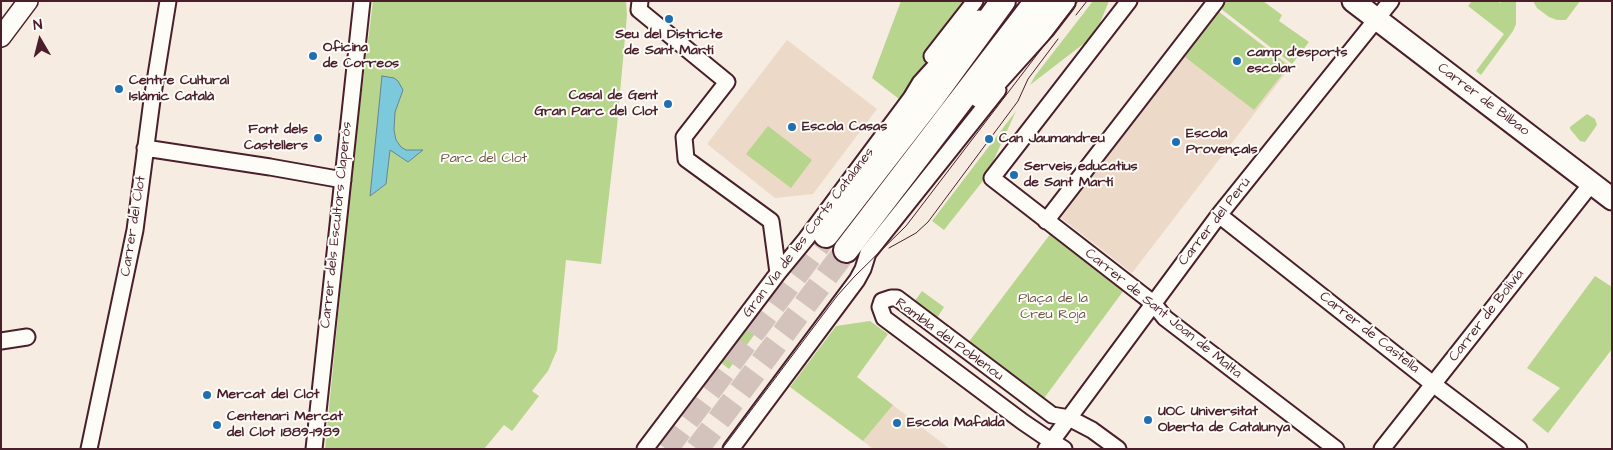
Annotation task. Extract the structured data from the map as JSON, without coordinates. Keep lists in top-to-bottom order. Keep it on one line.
{"streets":{"main road":["Carrer de Bilbao","Gran Via de les Corts Catalanes"],"street":["Carrer del Perú","Carrer dels Escultors Claperós","Carrer del Clot","Carrer de Sant Joan de Malta","Carrer de Bolívia","Carrer de Castella","Rambla del Poblenou"]},"crossings":[["Carrer de Bilbao","Carrer del Perú"],["Carrer de Bilbao","Carrer de Bolívia"],["Carrer del Perú","Carrer de Sant Joan de Malta"],["Carrer del Perú","Carrer de Castella"],["Carrer del Perú","Rambla del Poblenou"],["Carrer de Bolívia","Carrer de Castella"]],"parks":["Parc del Clot","Plaça de la Creu Roja"],"places":["Seu del Districte de Sant Martí","Oficina de Correos","camp d'esports escolar","Centre Cultural Islàmic Català","Casal de Gent Gran Parc del Clot","Escola Casas","Font dels Castellers","Can Jaumandreu","Escola Provençals","Serveis educatius de Sant Martí","Mercat del Clot","UOC Universitat Oberta de Catalunya","Escola Mafalda","Centenari Mercat del Clot 1889-1989"],"north":"top"}
